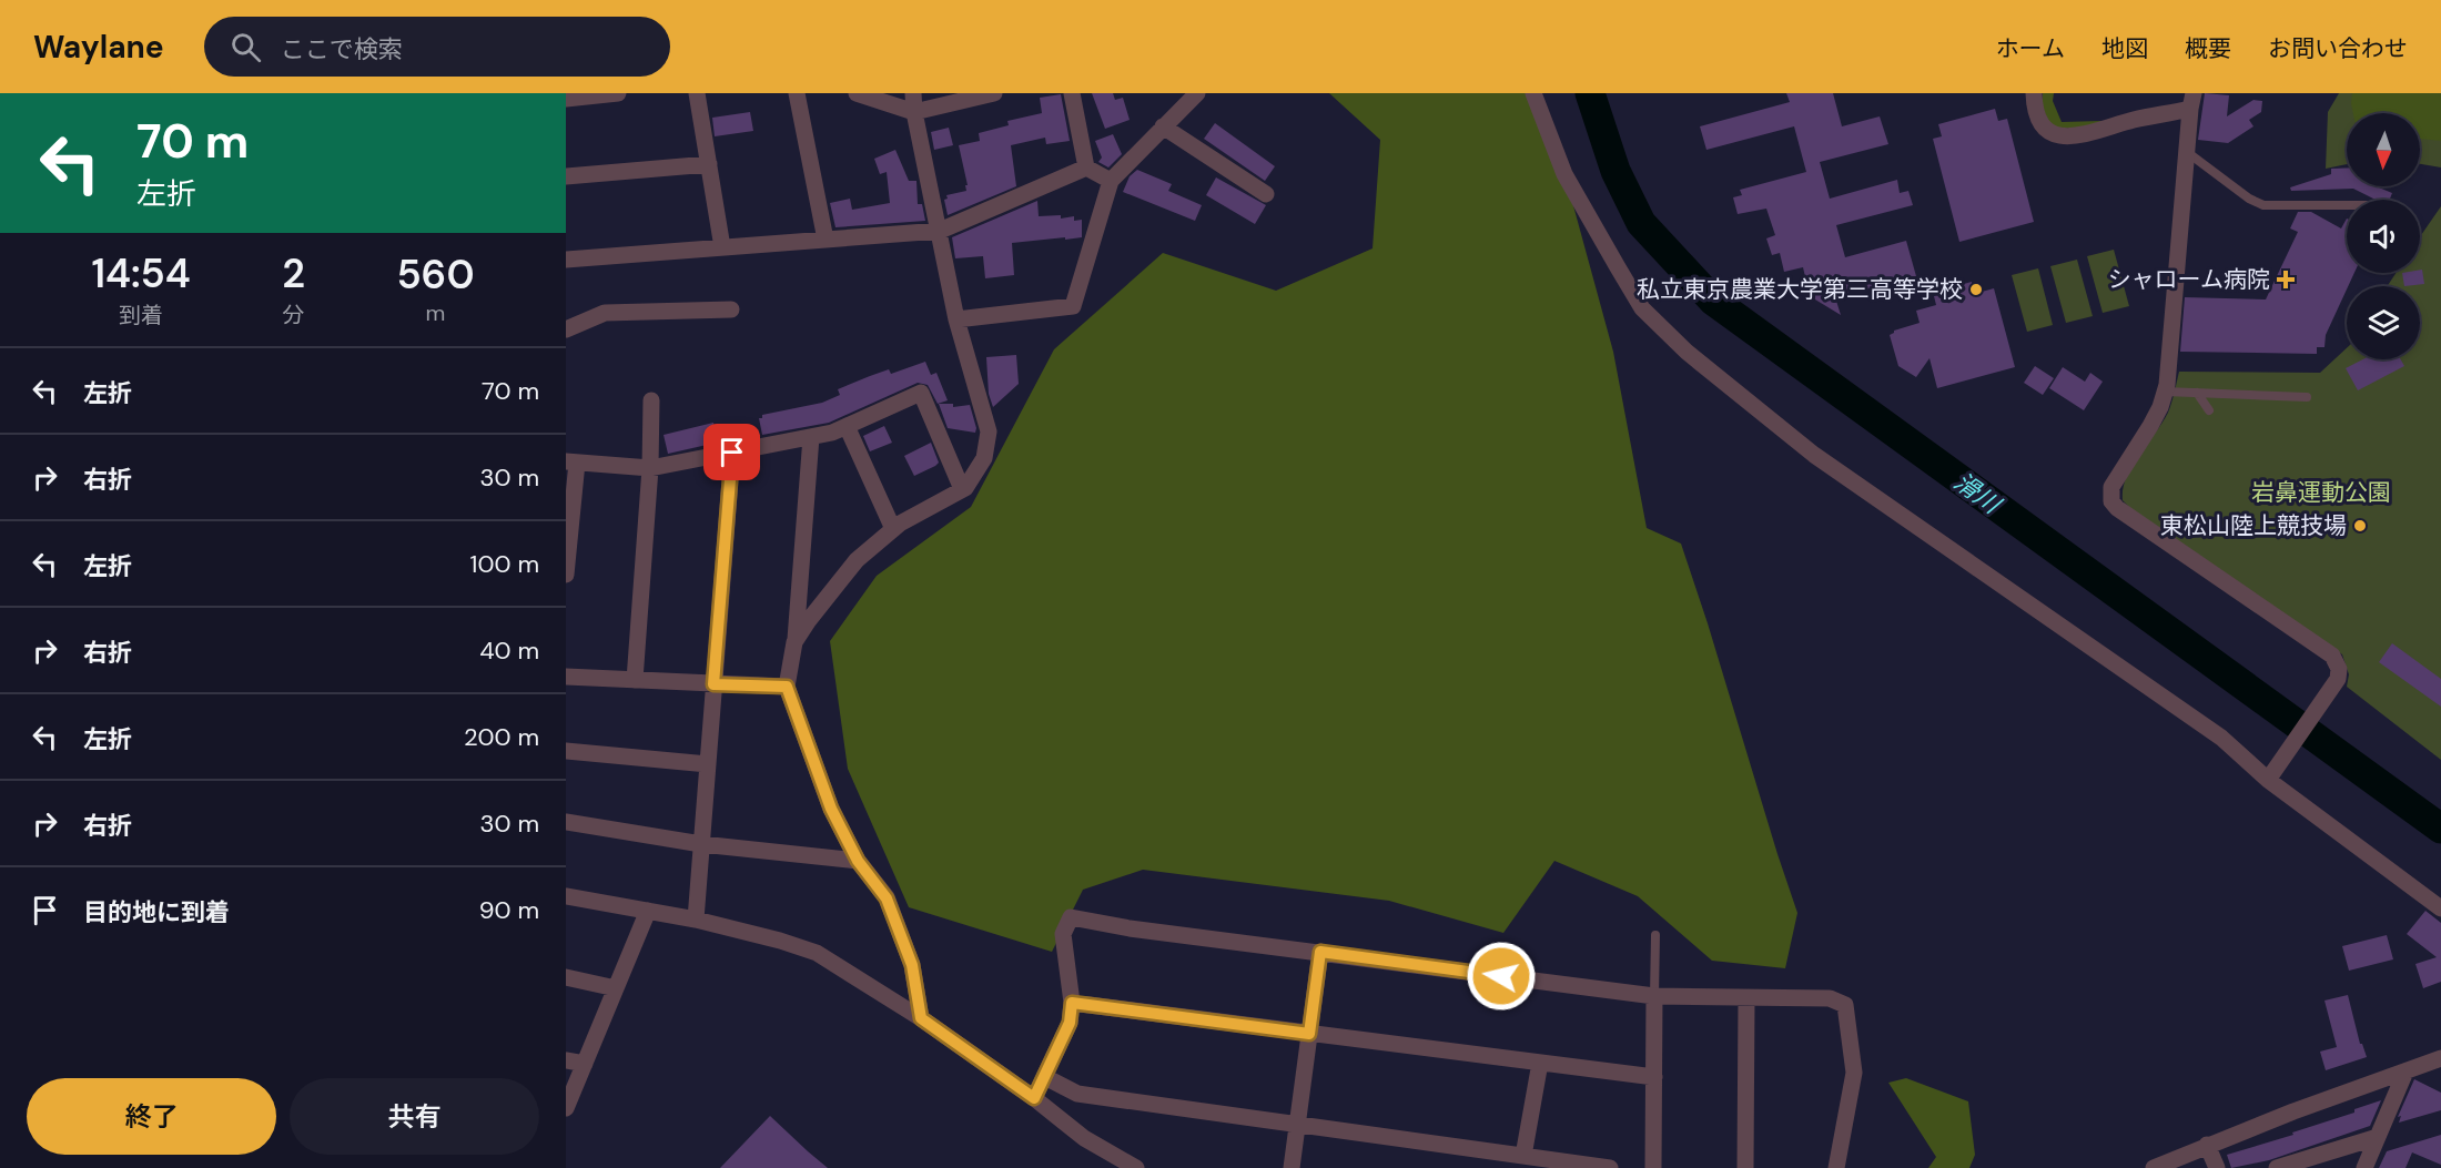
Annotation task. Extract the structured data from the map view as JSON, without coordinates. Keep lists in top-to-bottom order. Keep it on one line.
{"water":["滑川"],"parks":["岩鼻運動公園"],"places":{"health":["シャローム病院"],"other":["私立東京農業大学第三高等学校","東松山陸上競技場"]},"north":"bottom","page":{"header":"Waylane","search":"ここで検索","nav":["ホーム","地図","概要","お問い合わせ"],"turn":["70 m","左折"],"eta":["14:54","到着","2","分","560","m"],"list":[{"name":"左折","value":"70 m"},{"name":"右折","value":"30 m"},{"name":"左折","value":"100 m"},{"name":"右折","value":"40 m"},{"name":"左折","value":"200 m"},{"name":"右折","value":"30 m"},{"name":"目的地に到着","value":"90 m"}],"buttons":["終了","共有"]}}
